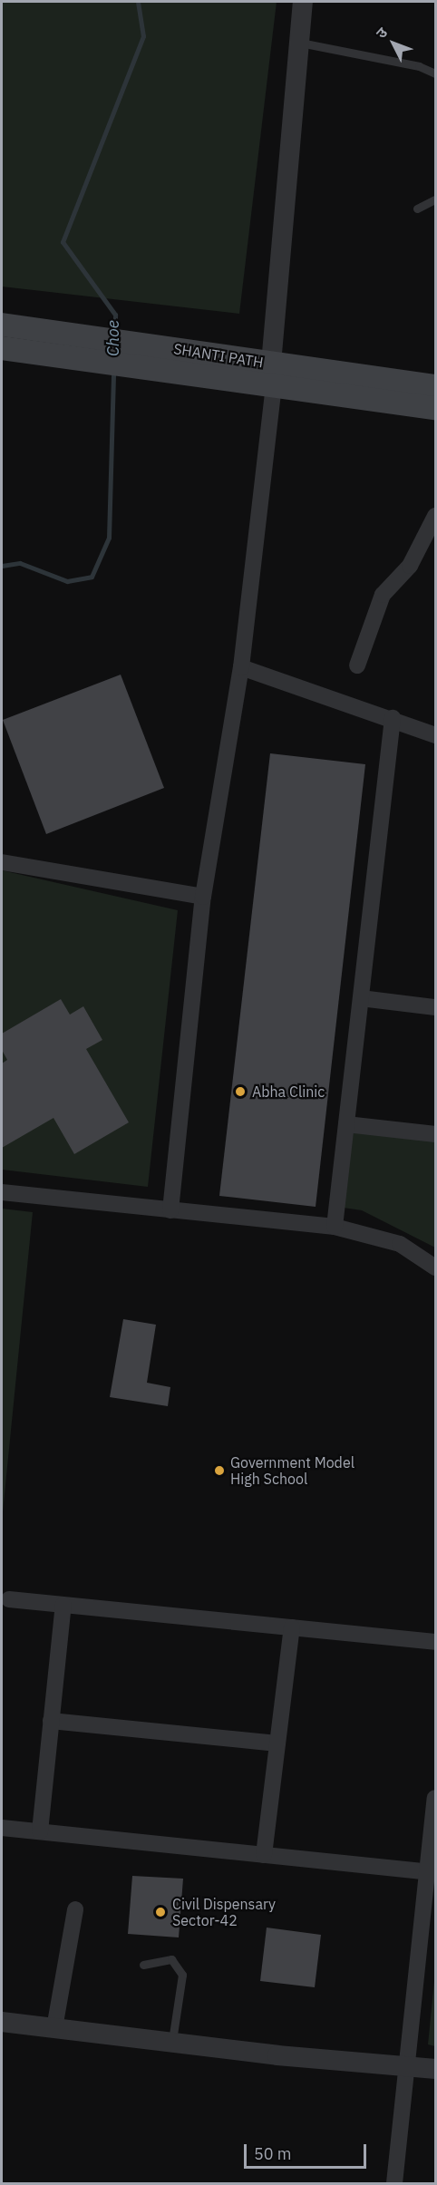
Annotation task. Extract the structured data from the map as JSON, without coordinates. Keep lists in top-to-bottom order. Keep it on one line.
{"streets":{"main road":["SHANTI PATH"]},"water":["Choe"],"places":["Abha Clinic","Government Model High School","Civil Dispensary Sector-42"],"scale_bar":"50 m","north":"top left"}
